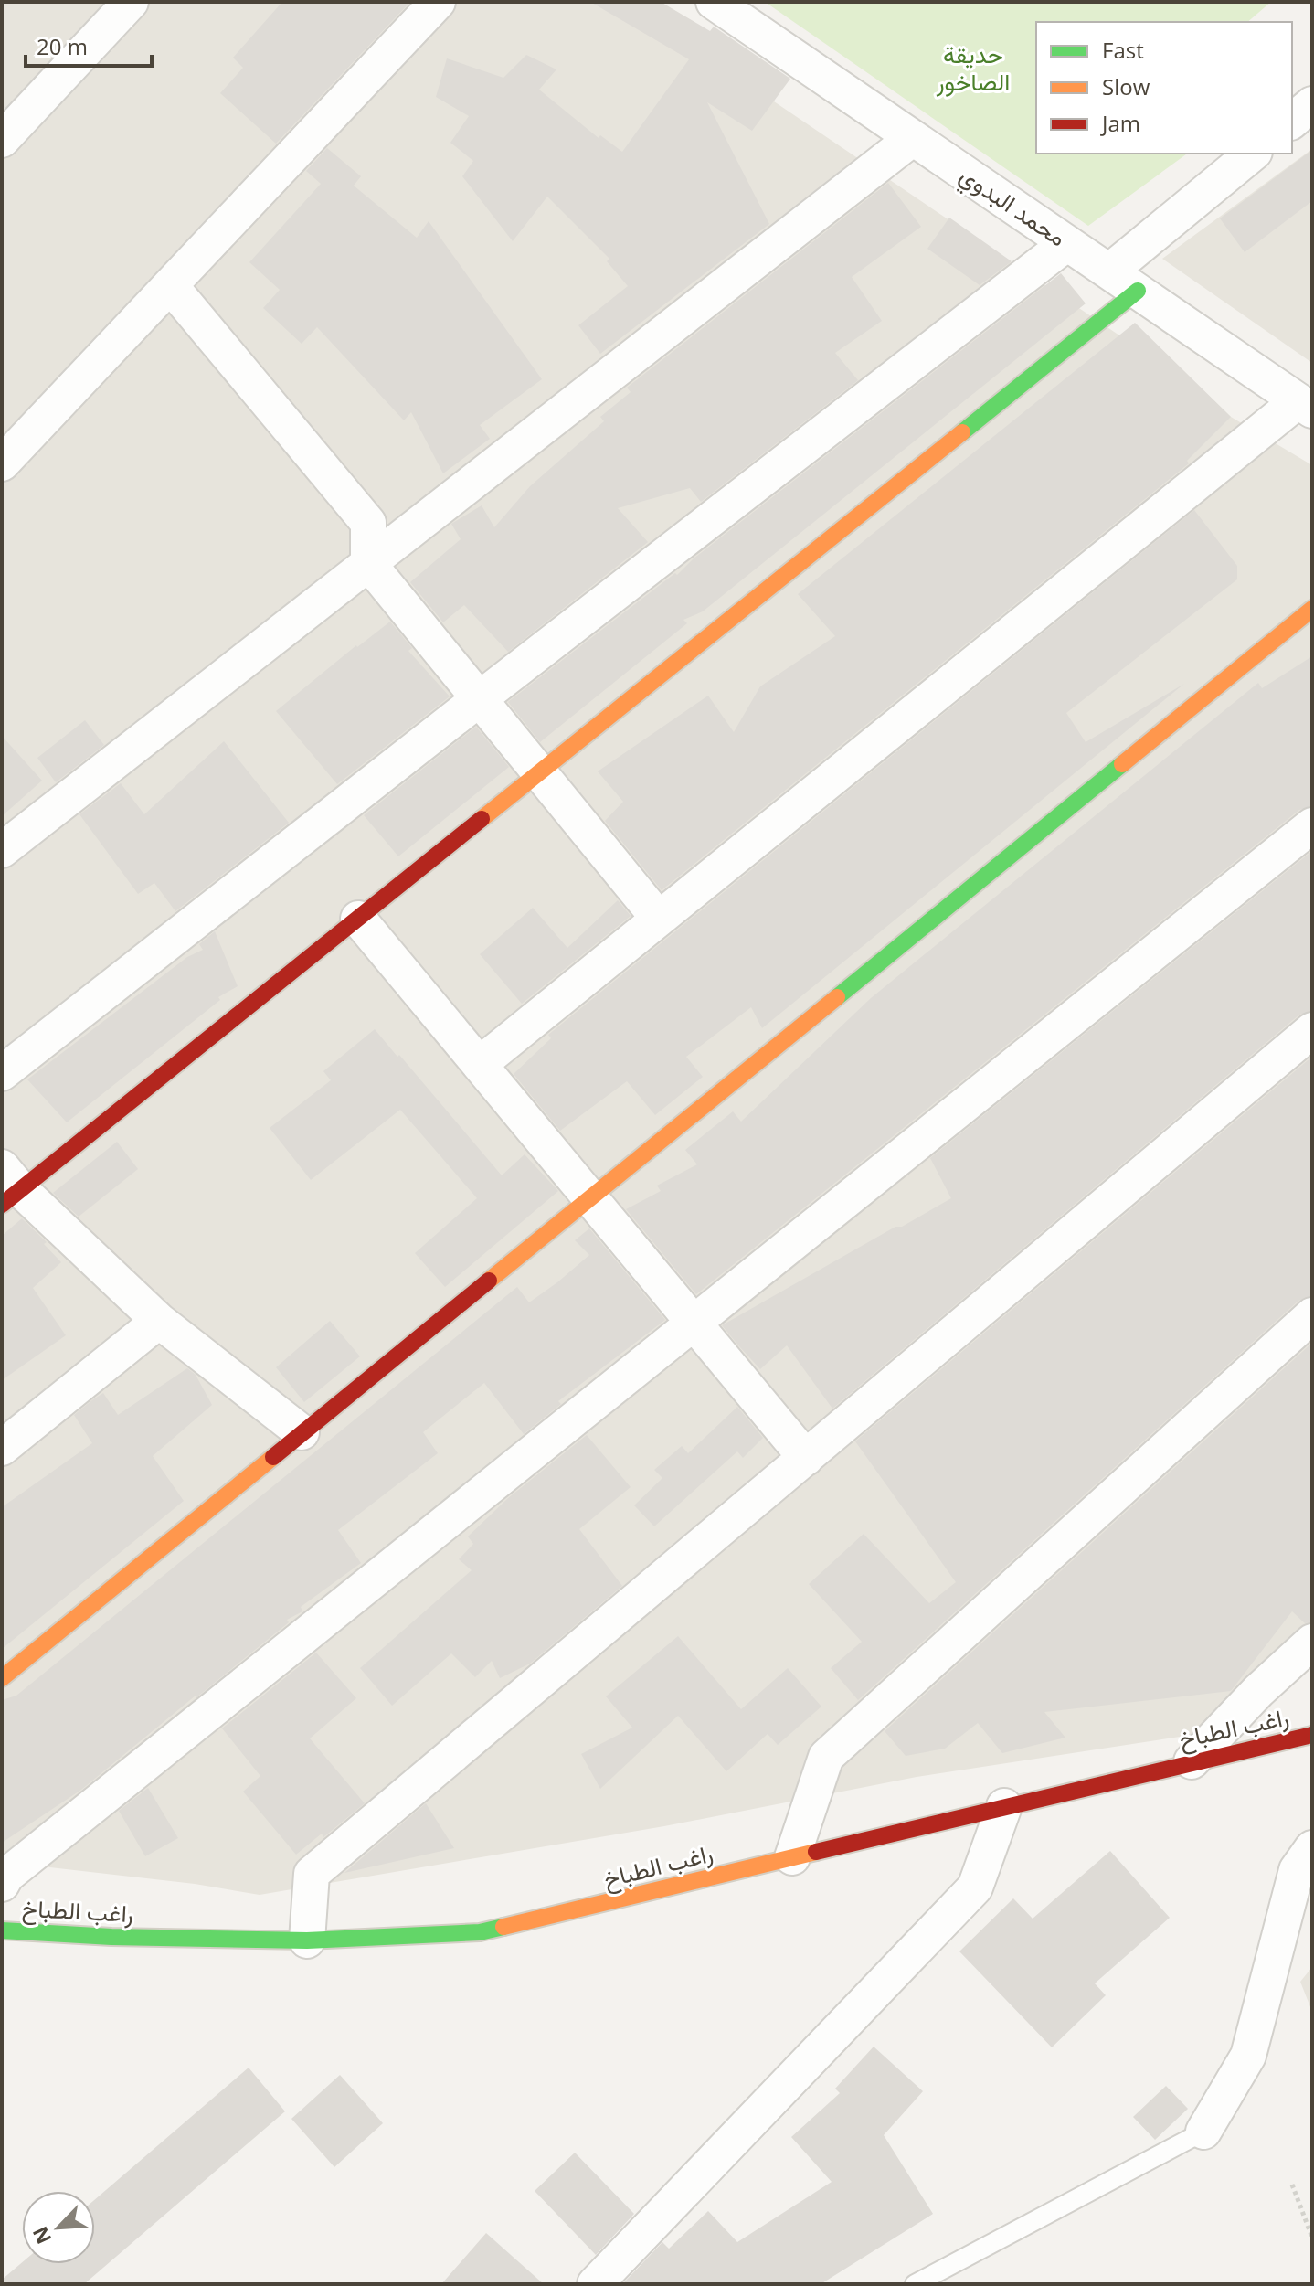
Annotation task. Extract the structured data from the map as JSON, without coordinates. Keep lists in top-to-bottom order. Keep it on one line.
{"streets":{"street":["محمد البدوي","راغب الطباخ"]},"parks":["حديقة الصاخور"],"legend":["Fast","Slow","Jam"],"scale_bar":"20 m","north":"bottom left"}
